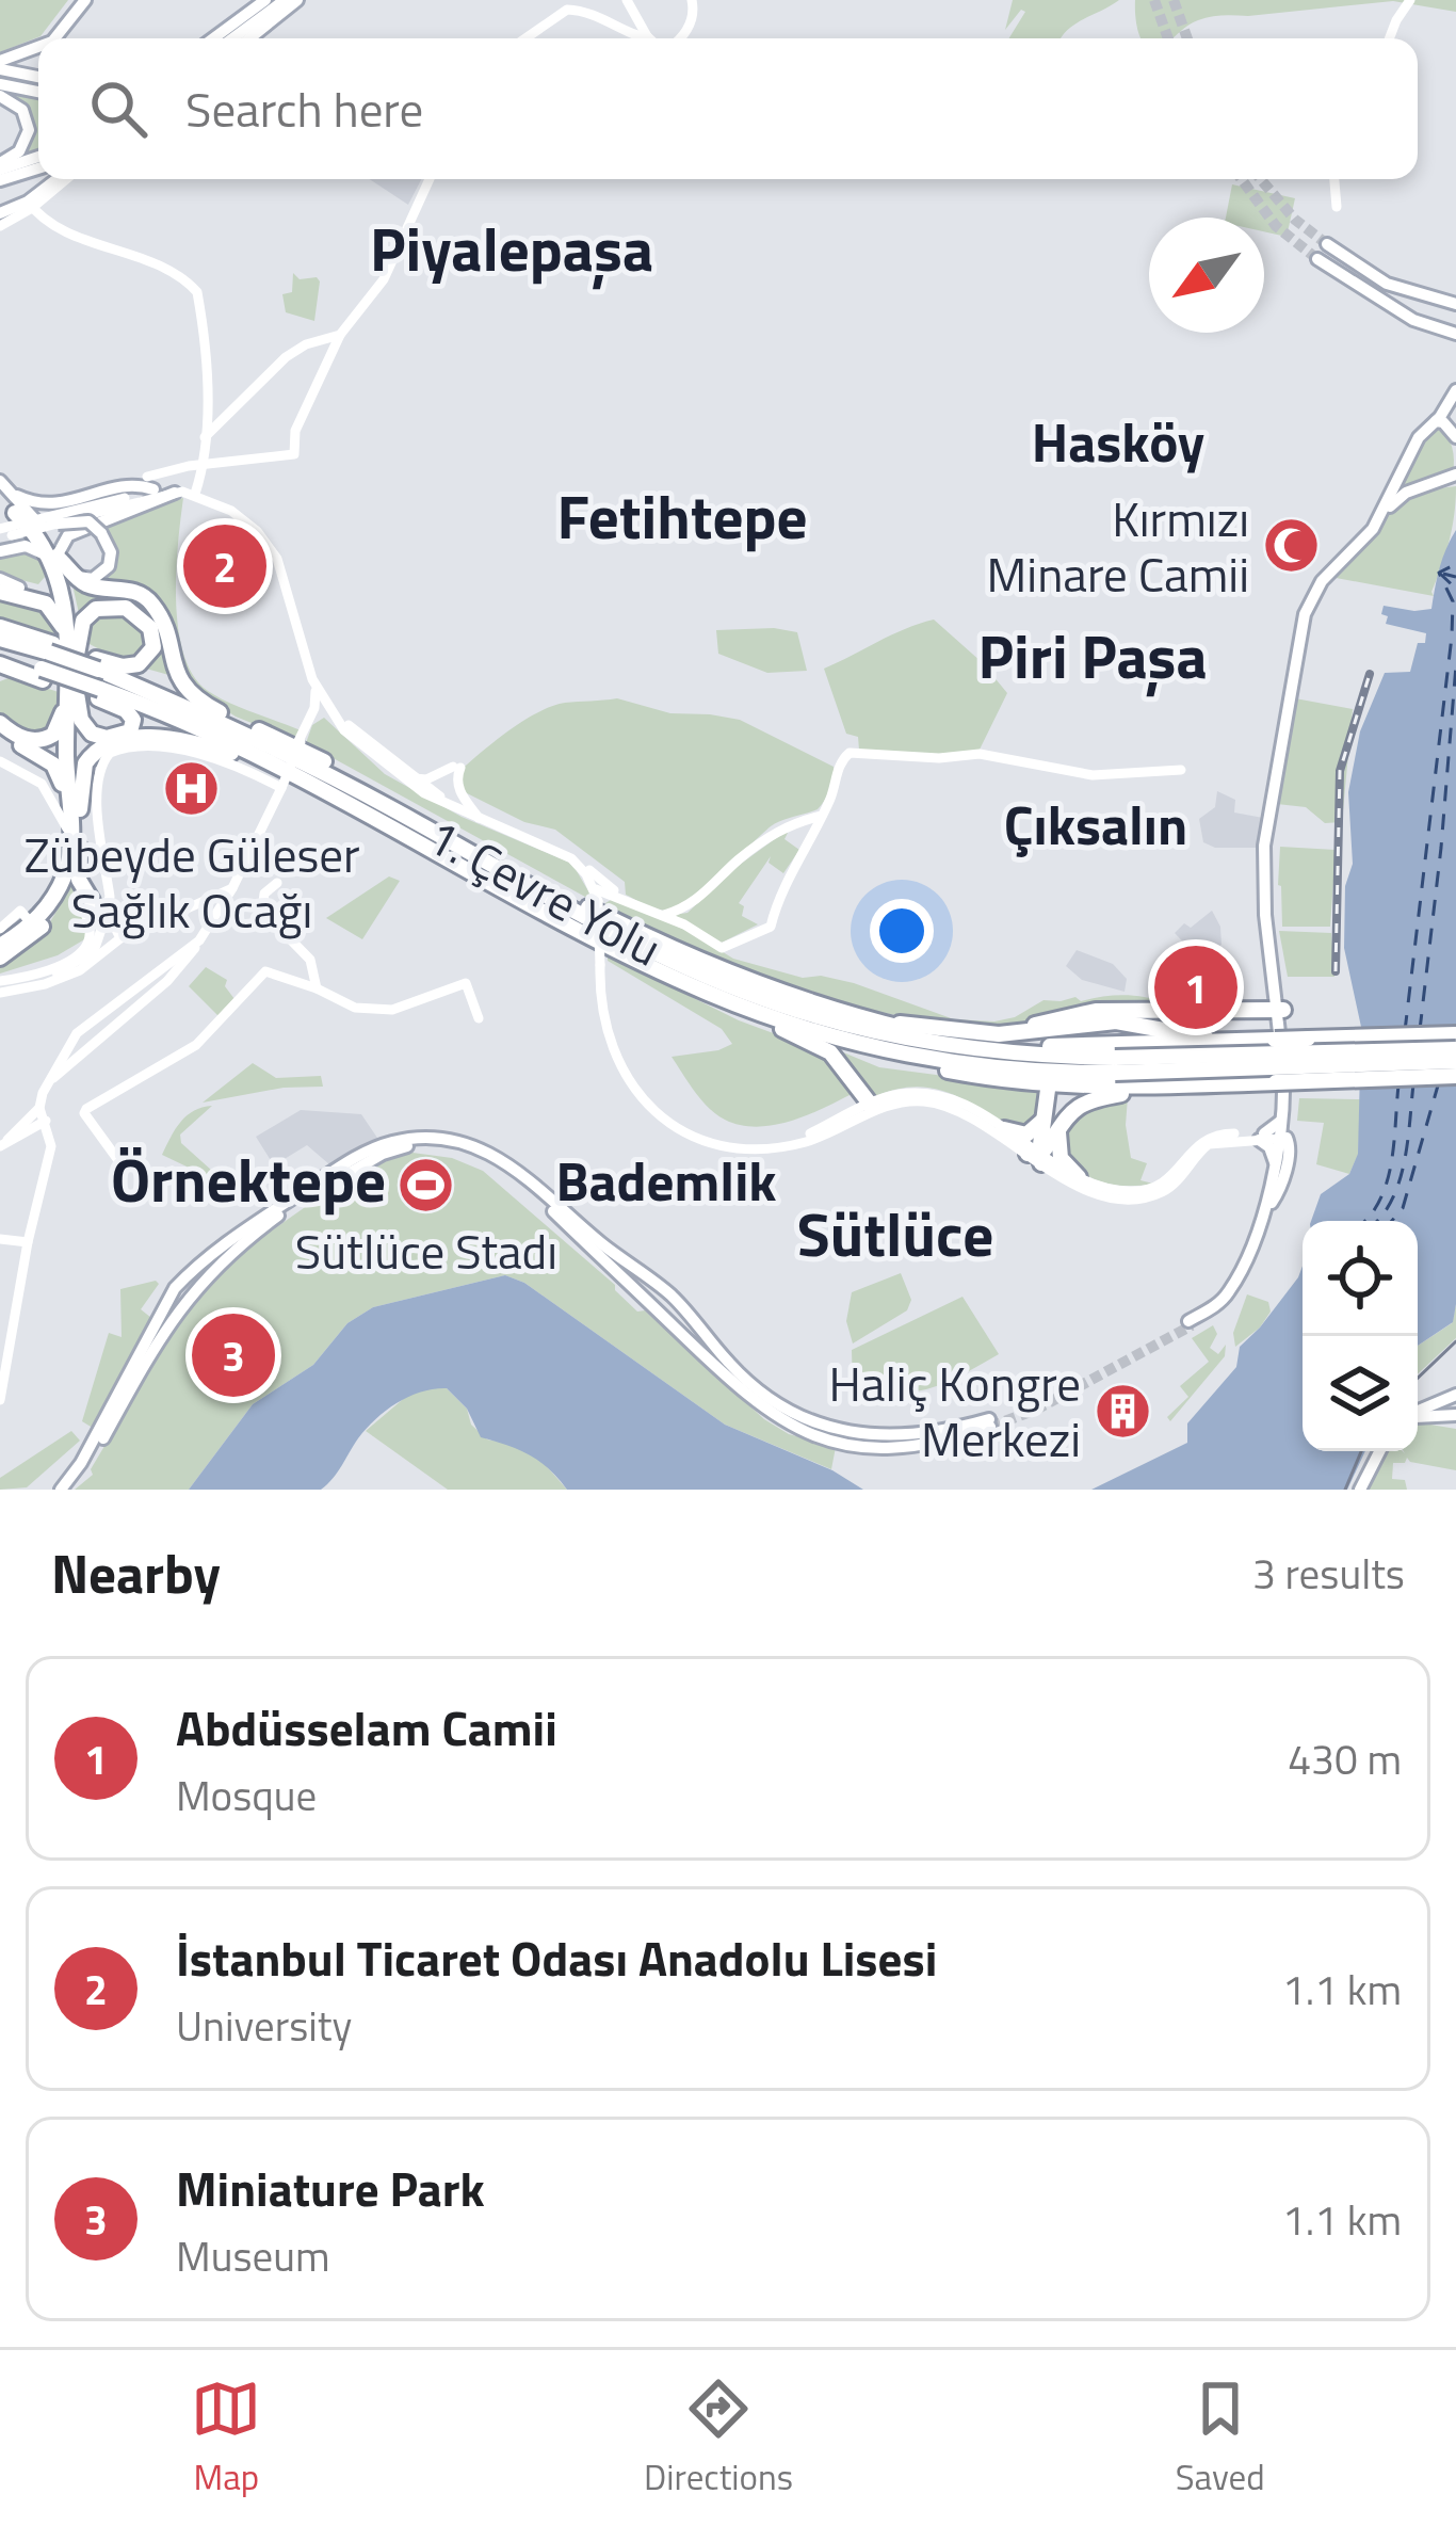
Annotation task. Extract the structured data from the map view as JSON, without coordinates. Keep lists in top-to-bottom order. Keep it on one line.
{"streets":{"highway":["1. Çevre Yolu"]},"districts":["Piyalepaşa","Hasköy","Fetihtepe","Piri Paşa","Çıksalın","Örnektepe","Bademlik","Sütlüce"],"places":{"mosque":["Kırmızı Minare Camii"],"hospital":["Zübeyde Güleser Sağlık Ocağı"],"sports":["Sütlüce Stadı"],"building":["Haliç Kongre Merkezi"]},"north":"bottom left","page":{"search":"Search here","pins":["2","1","3"],"heading":["Nearby","3 results"],"list":[{"mark":"1","name":"Abdüsselam Camii","note":"Mosque","value":"430 m"},{"mark":"2","name":"İstanbul Ticaret Odası Anadolu Lisesi","note":"University","value":"1.1 km"},{"mark":"3","name":"Miniature Park","note":"Museum","value":"1.1 km"}],"nav":["Map","Directions","Saved"]}}
